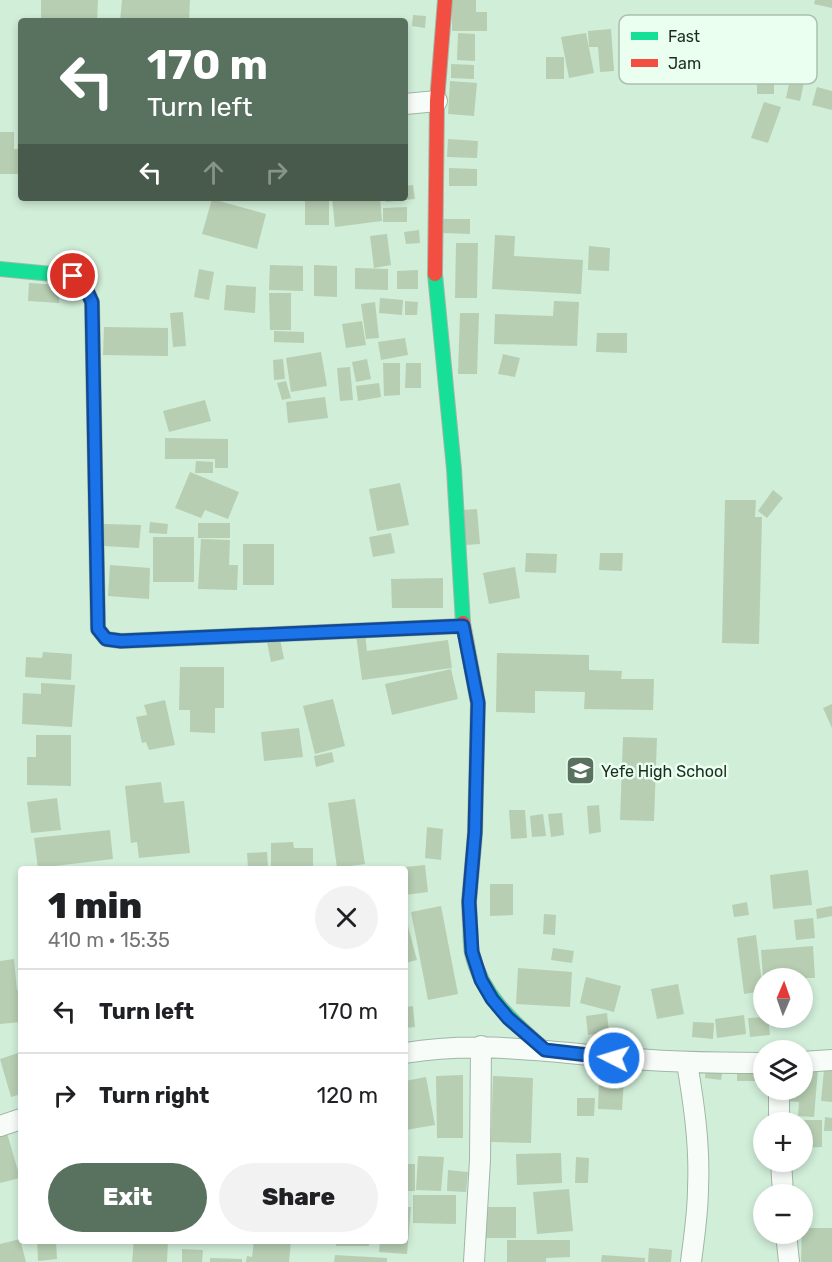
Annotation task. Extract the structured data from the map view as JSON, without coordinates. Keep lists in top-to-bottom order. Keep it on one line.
{"places":{"school or university":["Yefe High School"]},"legend":["Fast","Jam"],"north":"top","page":{"turn":["170 m","Turn left"],"heading":["1 min","410 m · 15:35"],"map_buttons":["+","−"],"list":[{"name":"Turn left","value":"170 m"},{"name":"Turn right","value":"120 m"}],"buttons":["Exit","Share"]}}
